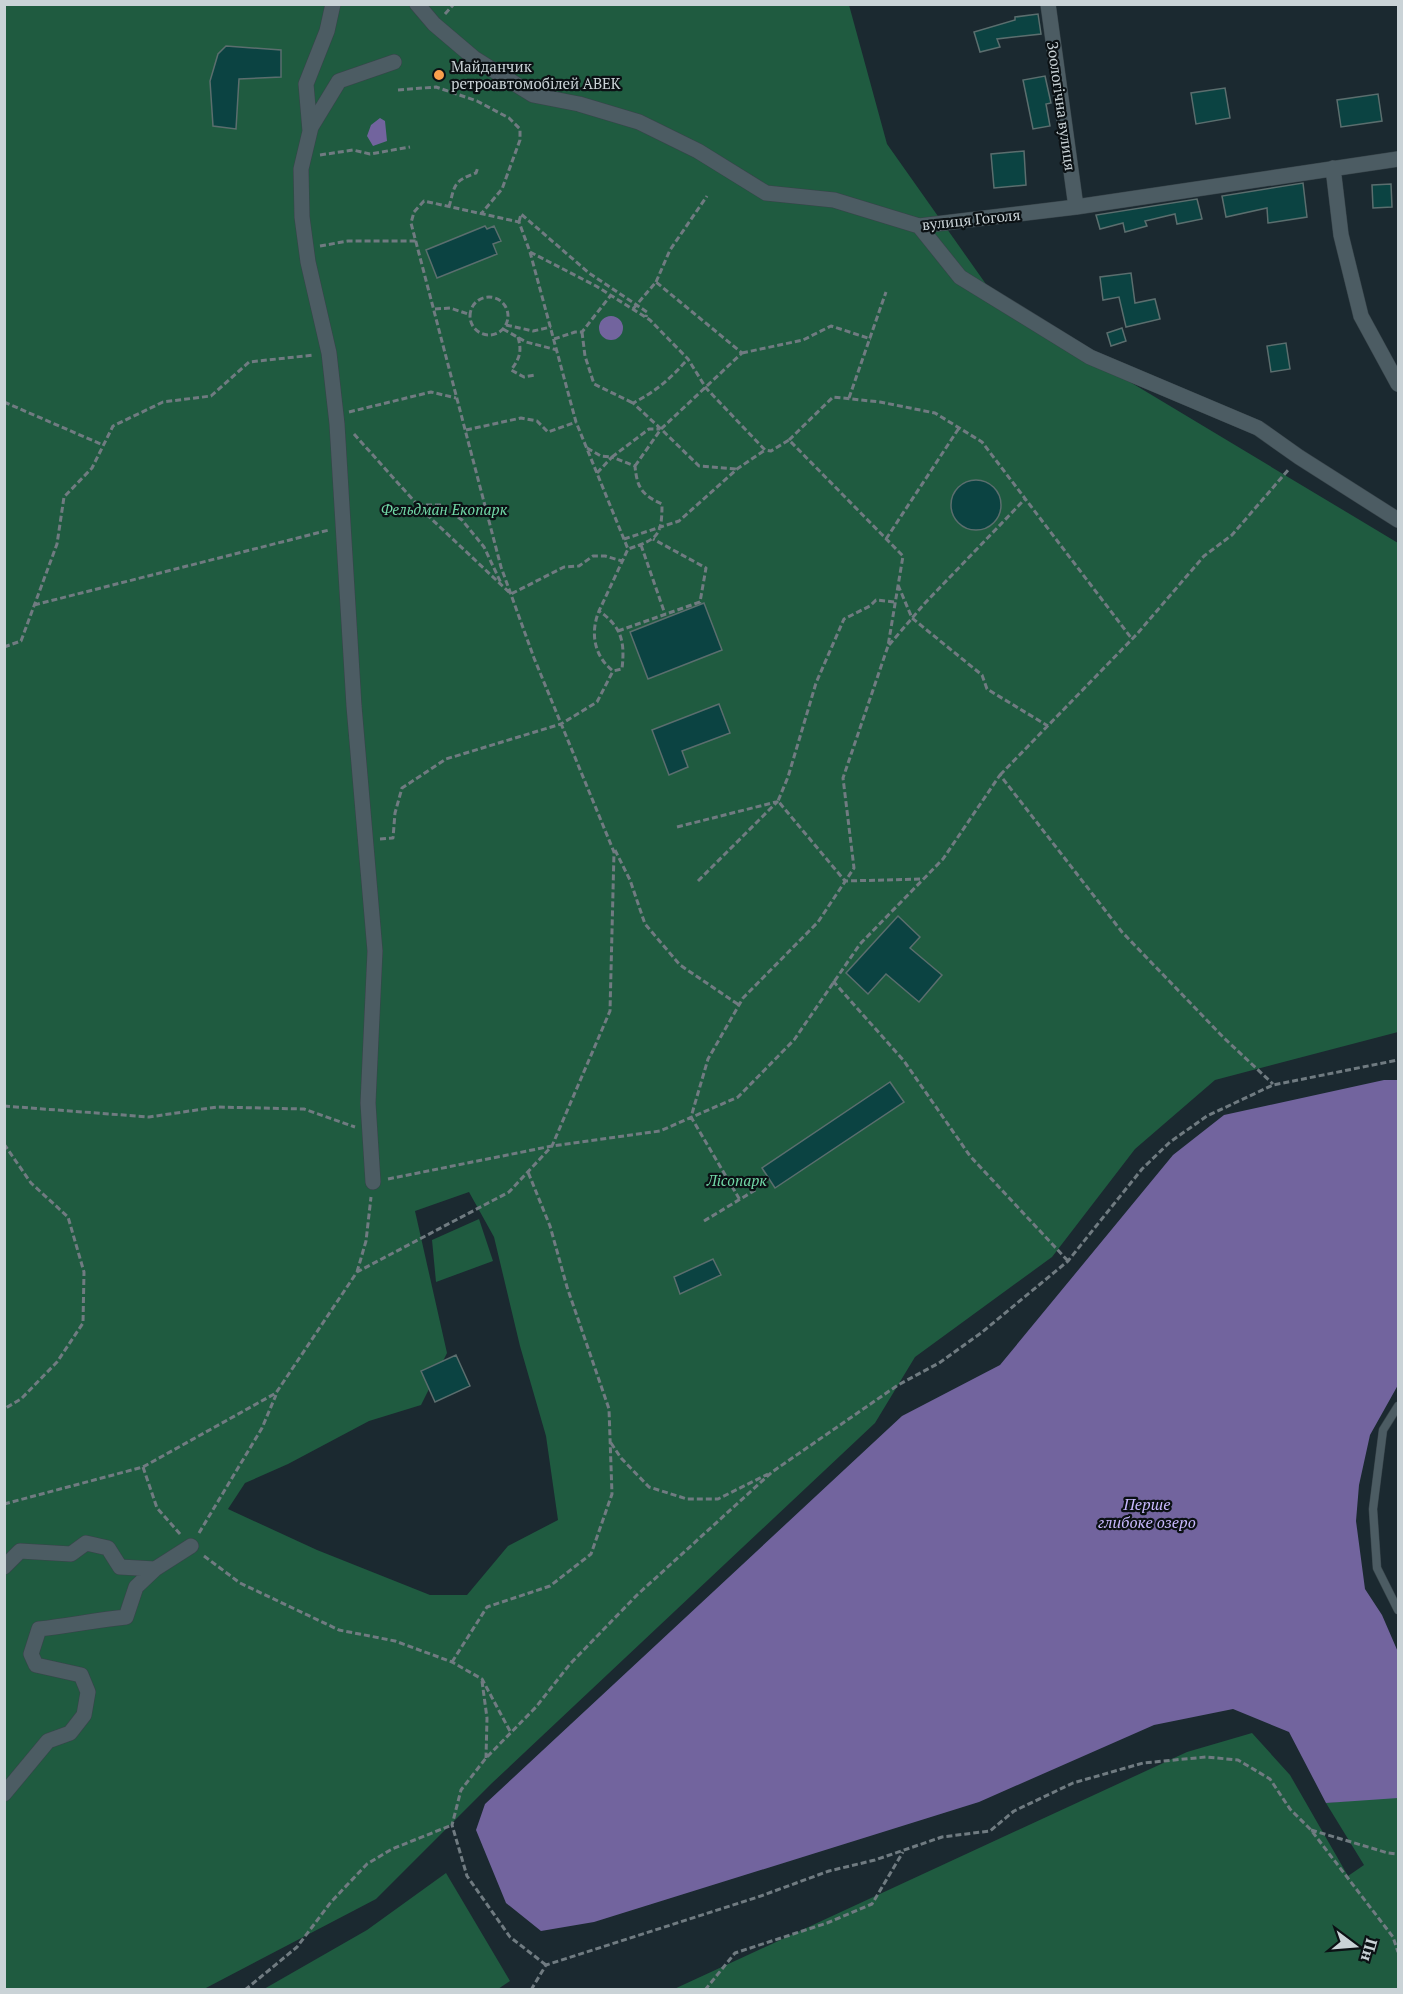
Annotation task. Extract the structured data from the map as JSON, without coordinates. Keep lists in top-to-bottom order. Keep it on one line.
{"streets":{"street":["Зоологічна вулиця","вулиця Гоголя"]},"crossings":[["Зоологічна вулиця","вулиця Гоголя"]],"water":["Перше глибоке озеро"],"parks":["Фельдман Екопарк","Лісопарк"],"places":["Майданчик ретроавтомобілей АВЕК"],"north":"right"}
